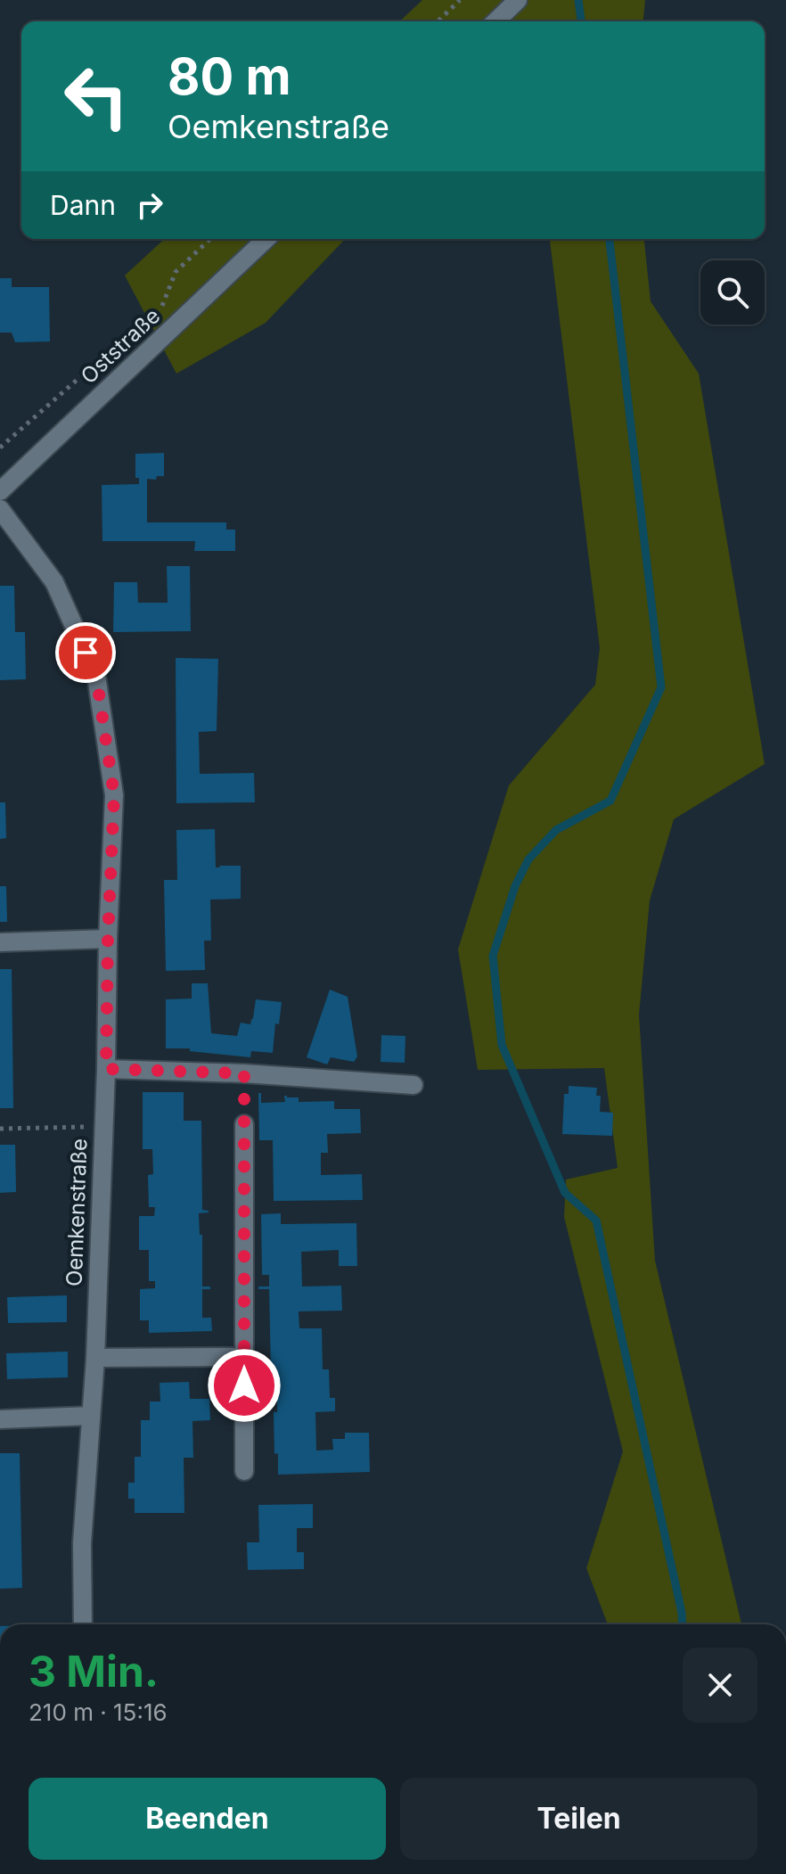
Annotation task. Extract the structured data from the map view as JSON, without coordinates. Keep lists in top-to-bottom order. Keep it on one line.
{"streets":{"street":["Oststraße","Oemkenstraße"]},"page":{"turn":["80 m","Oemkenstraße"],"then":"Dann","heading":["3 Min.","210 m · 15:16"],"buttons":["Beenden","Teilen"]}}
